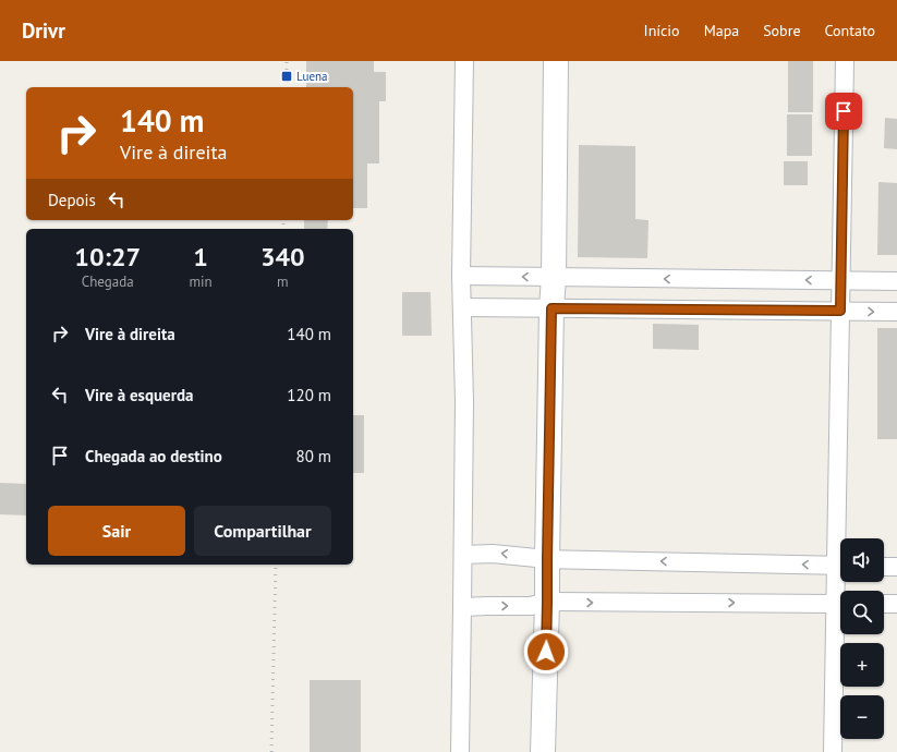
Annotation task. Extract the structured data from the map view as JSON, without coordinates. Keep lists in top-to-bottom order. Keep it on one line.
{"places":{"transit":["Luena"]},"page":{"header":"Drivr","nav":["Início","Mapa","Sobre","Contato"],"turn":["140 m","Vire à direita"],"then":"Depois","eta":["10:27","Chegada","1","min","340","m"],"list":[{"name":"Vire à direita","value":"140 m"},{"name":"Vire à esquerda","value":"120 m"},{"name":"Chegada ao destino","value":"80 m"}],"buttons":["Sair","Compartilhar"],"map_buttons":["+","−"]}}
